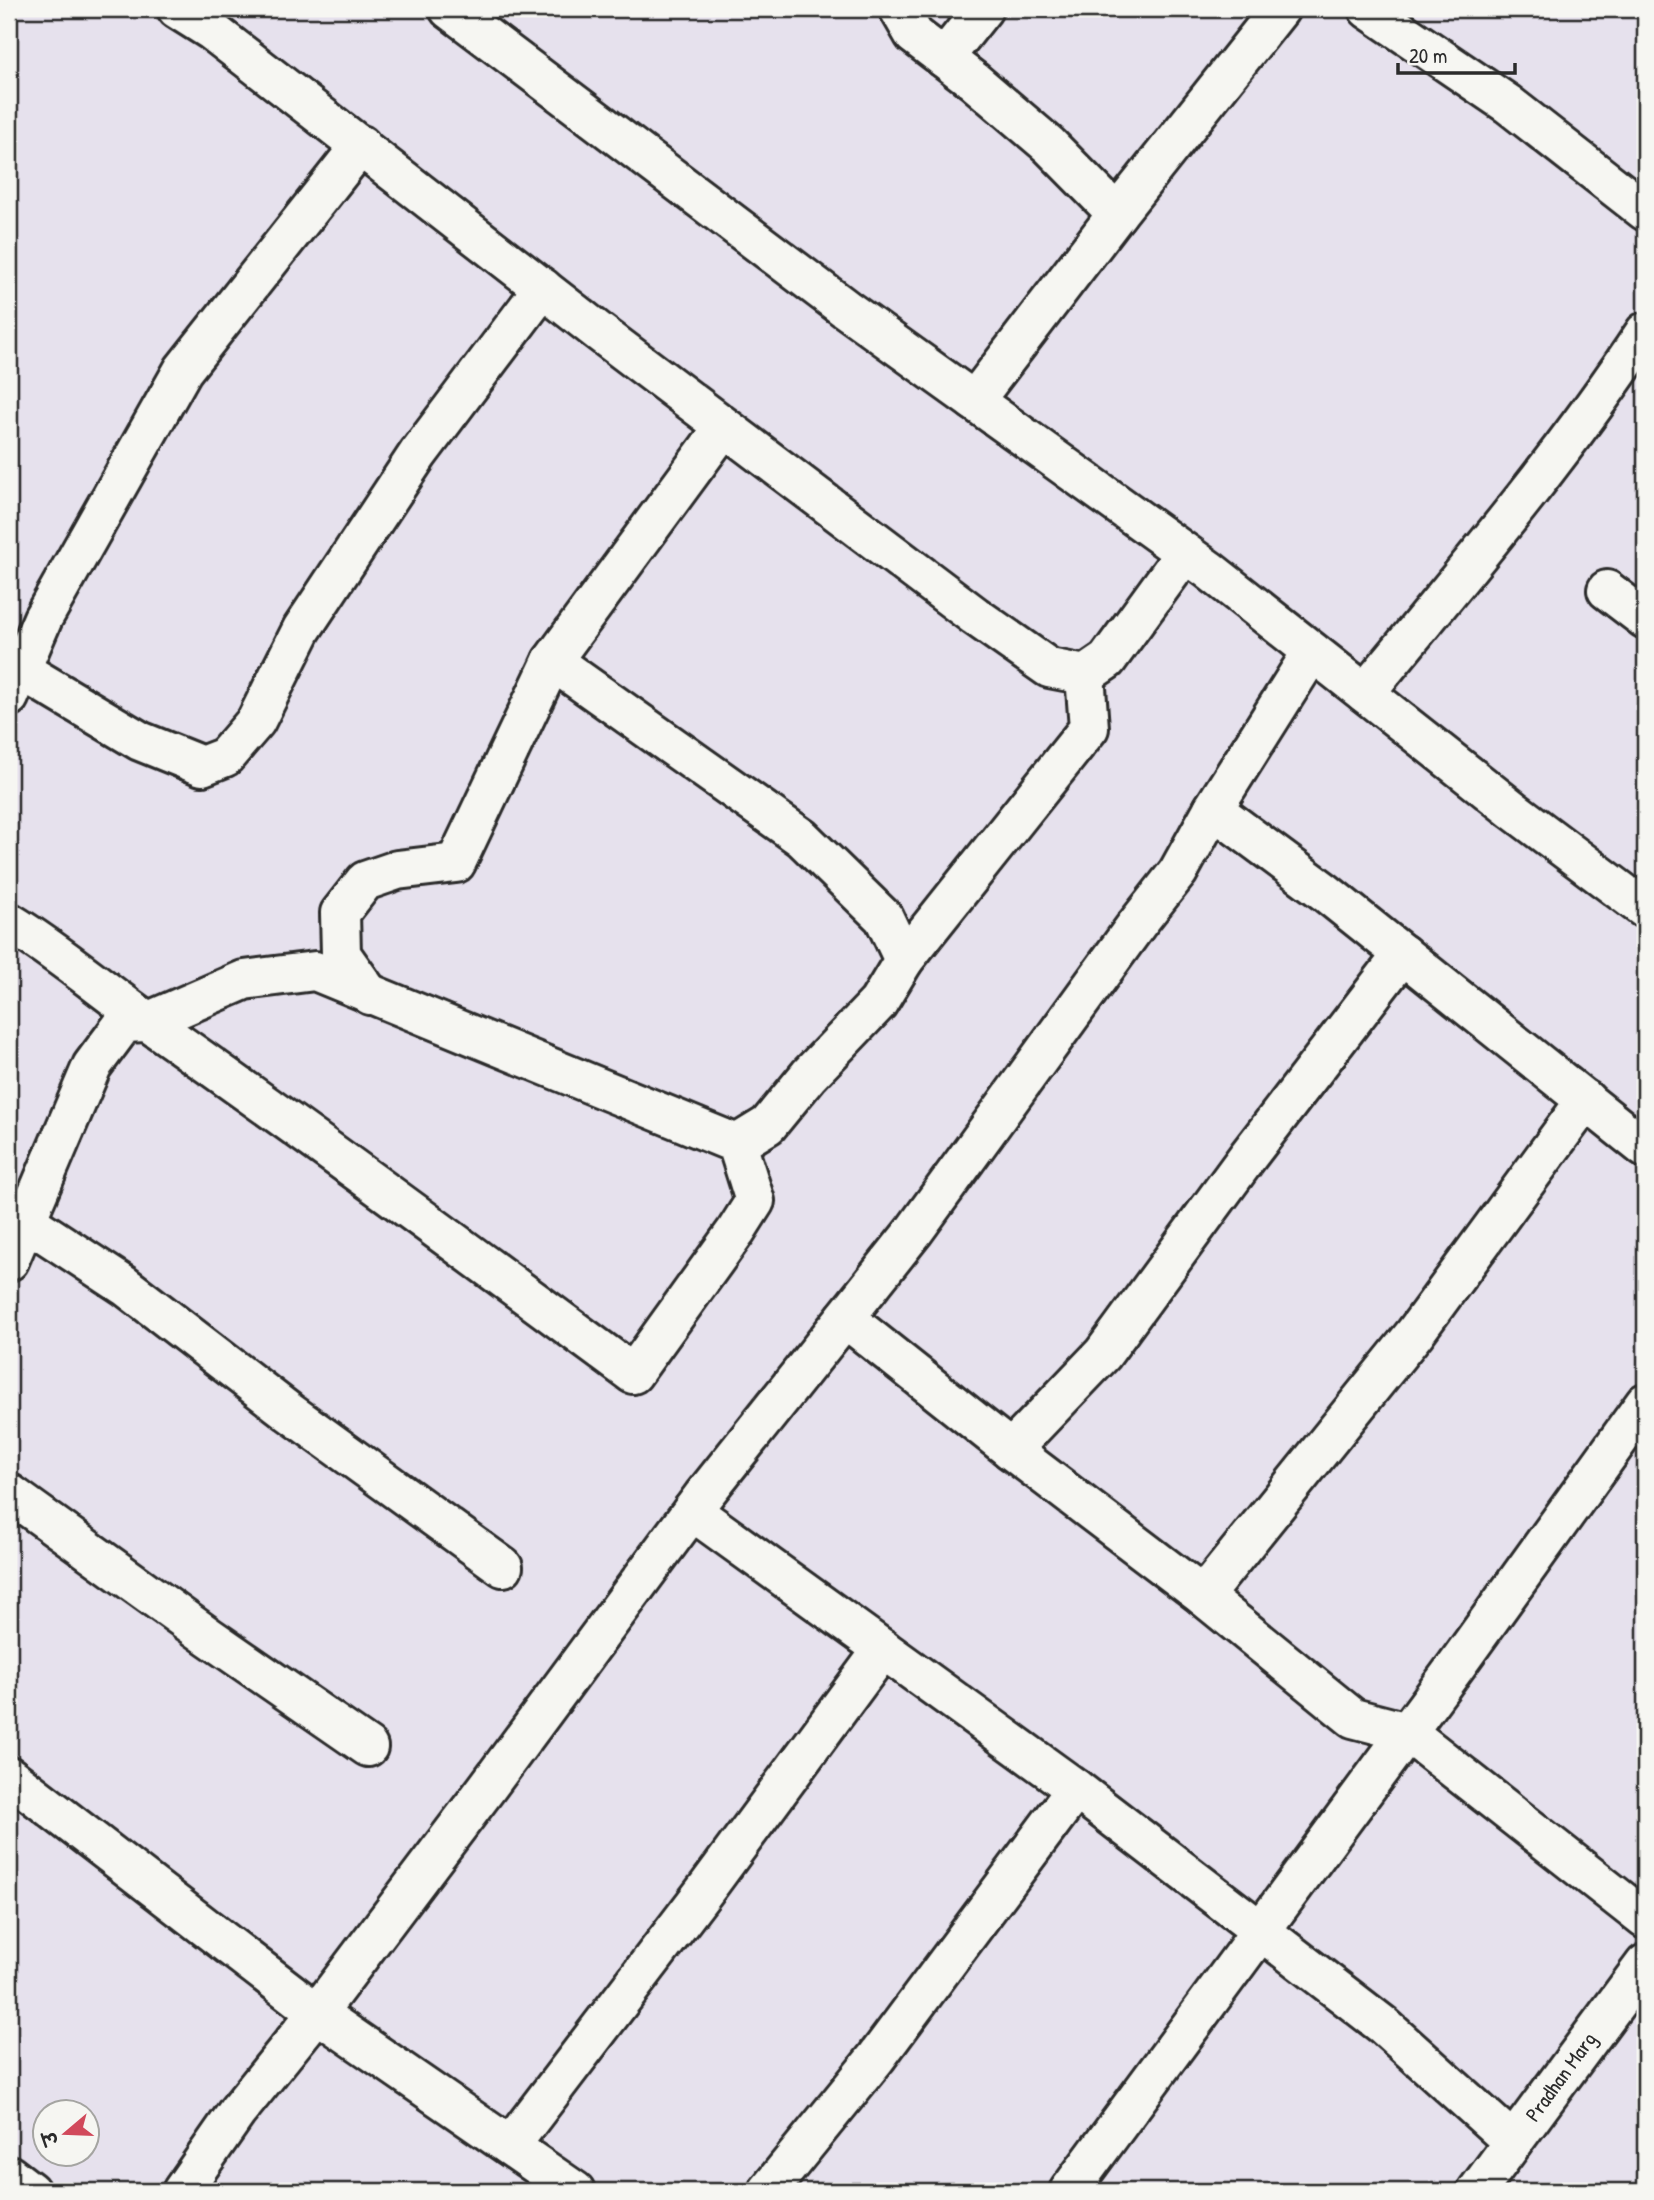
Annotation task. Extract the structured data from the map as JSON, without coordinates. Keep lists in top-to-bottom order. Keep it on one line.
{"streets":{"street":["Pradhan Marg"]},"scale_bar":"20 m","north":"left"}
